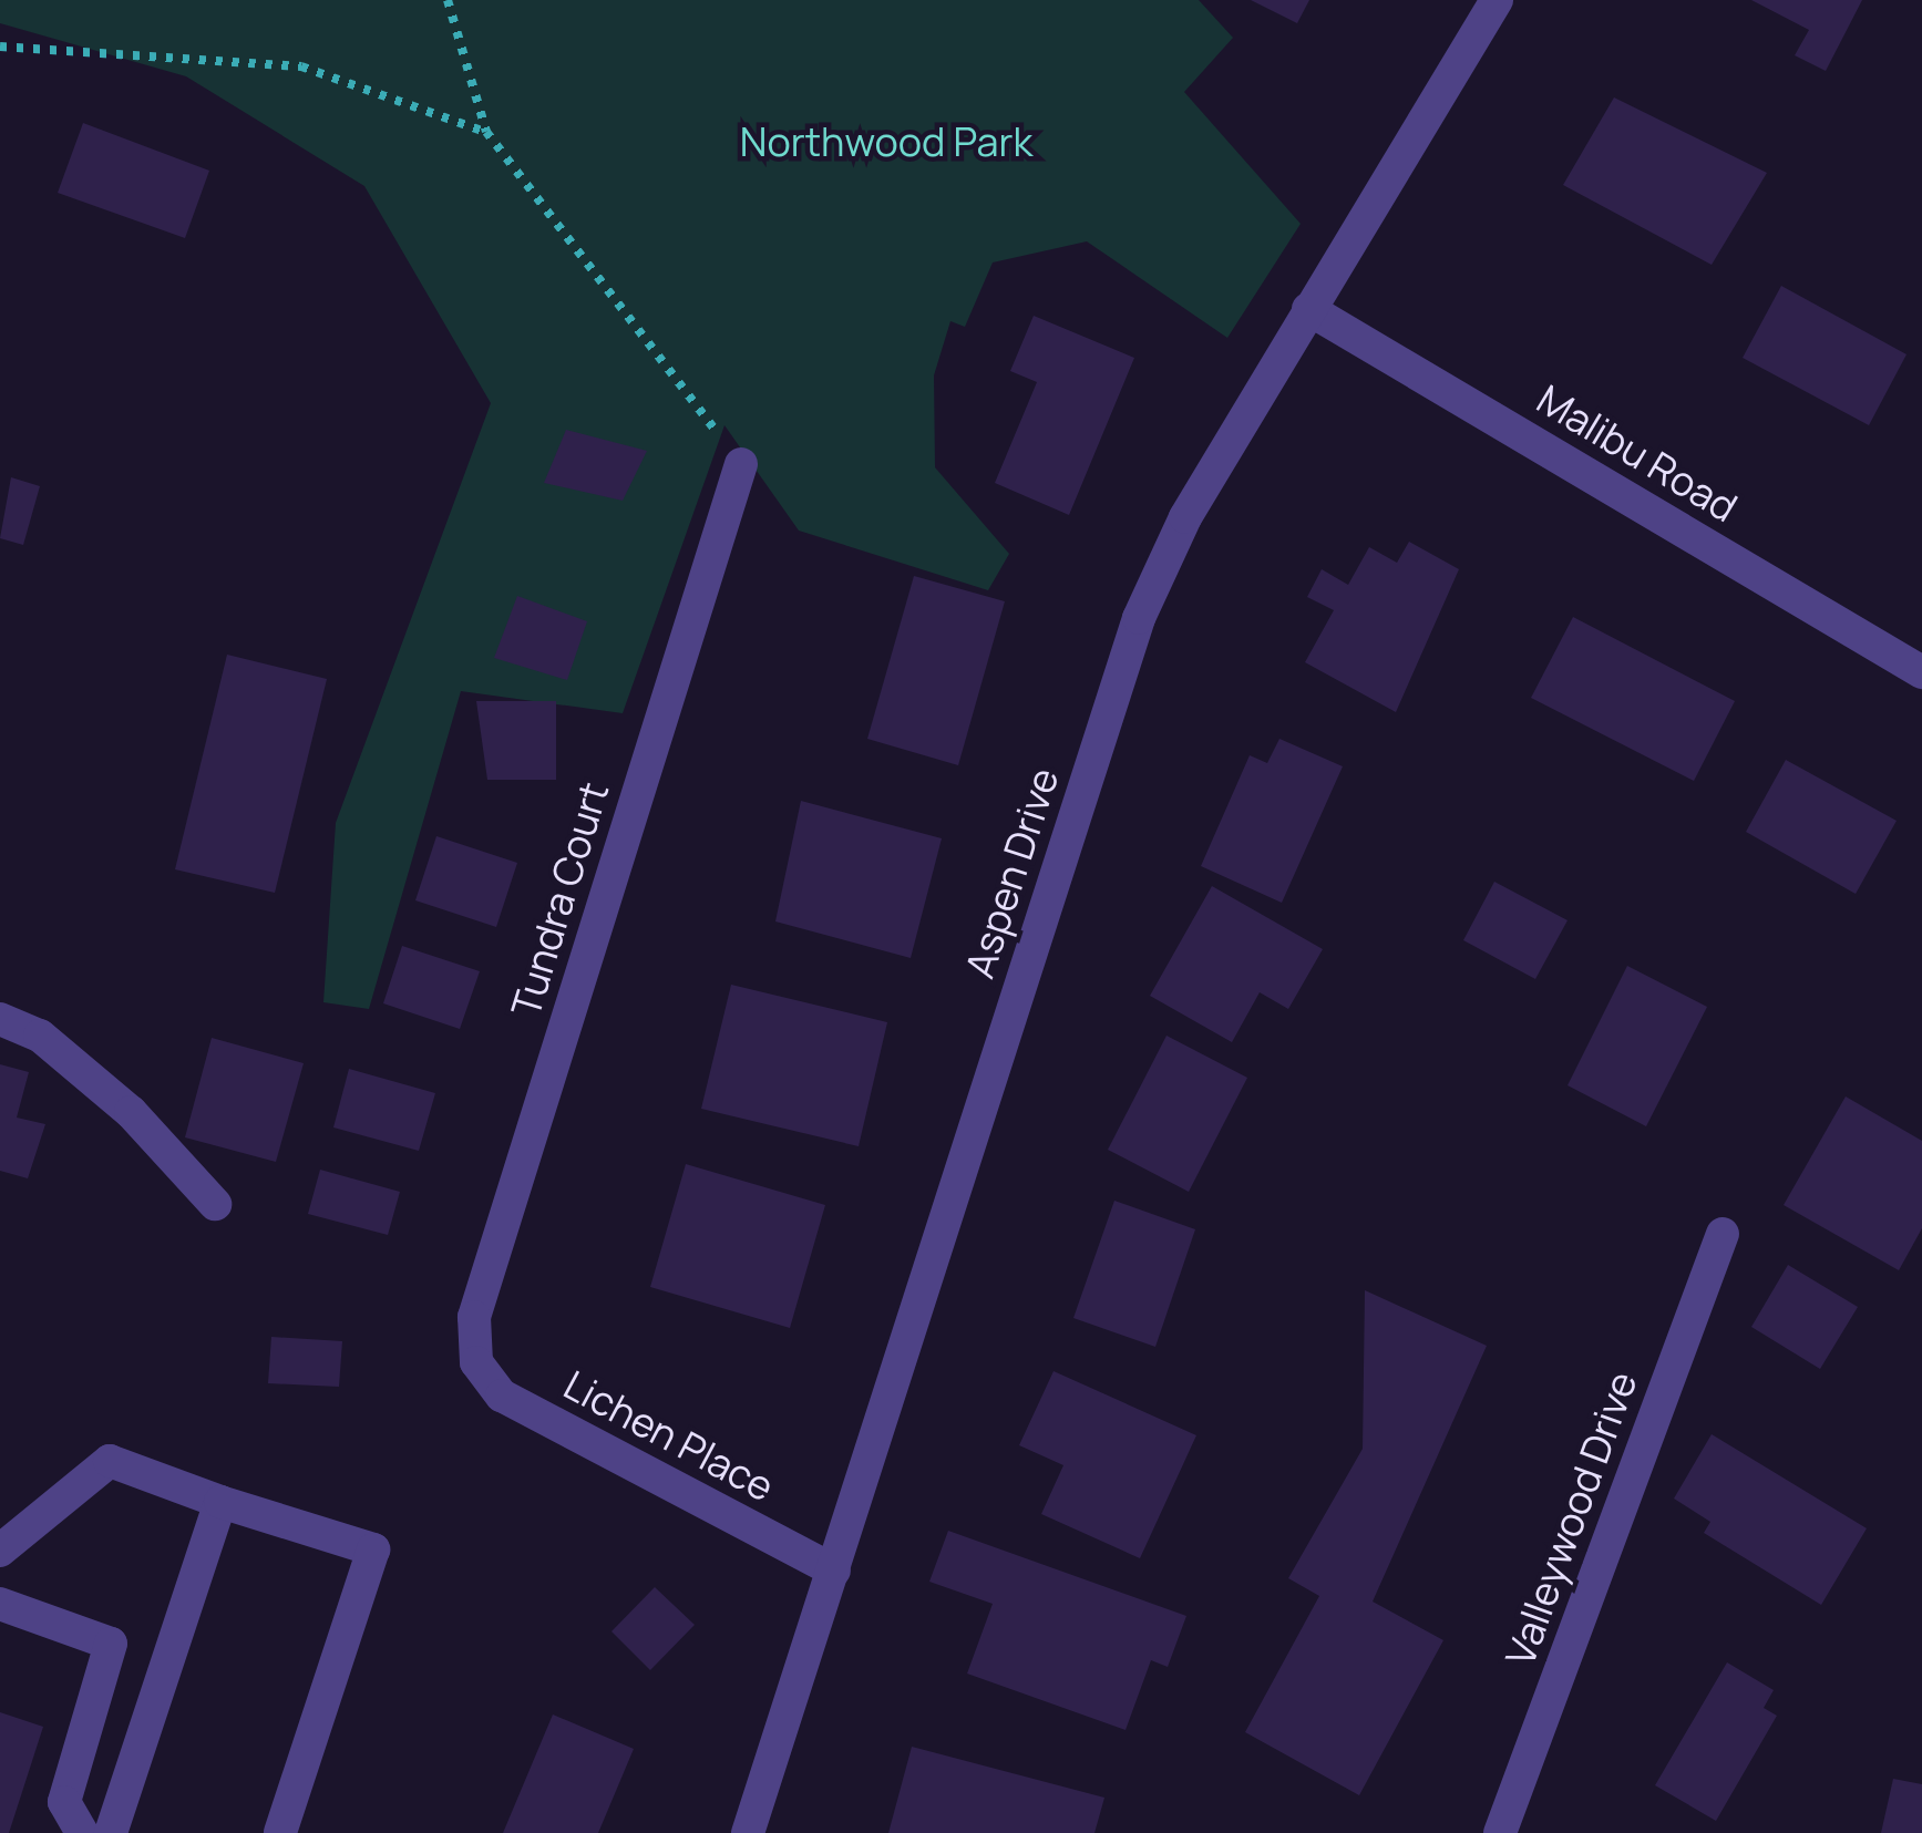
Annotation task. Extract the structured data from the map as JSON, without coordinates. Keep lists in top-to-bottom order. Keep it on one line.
{"streets":{"street":["Malibu Road","Aspen Drive","Tundra Court","Lichen Place","Valleywood Drive"]},"crossings":[["Malibu Road","Aspen Drive"],["Aspen Drive","Lichen Place"],["Tundra Court","Lichen Place"]],"parks":["Northwood Park"]}
